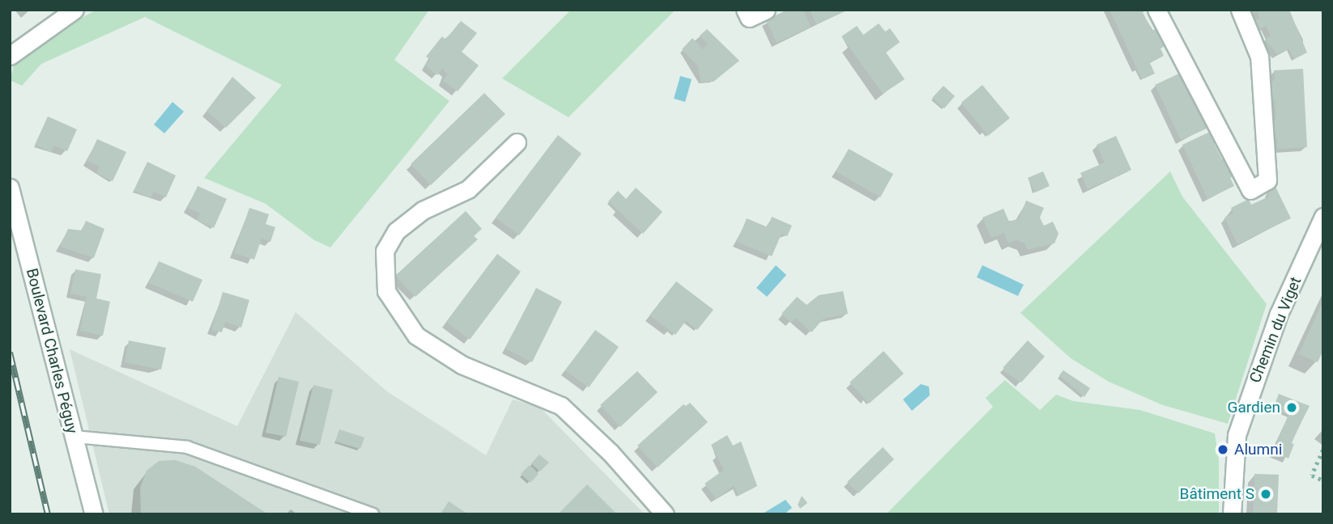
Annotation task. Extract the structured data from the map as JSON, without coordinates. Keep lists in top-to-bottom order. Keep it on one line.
{"streets":{"street":["Chemin du Viget","Boulevard Charles Péguy"]},"places":["Gardien","Alumni","Bâtiment S"]}
